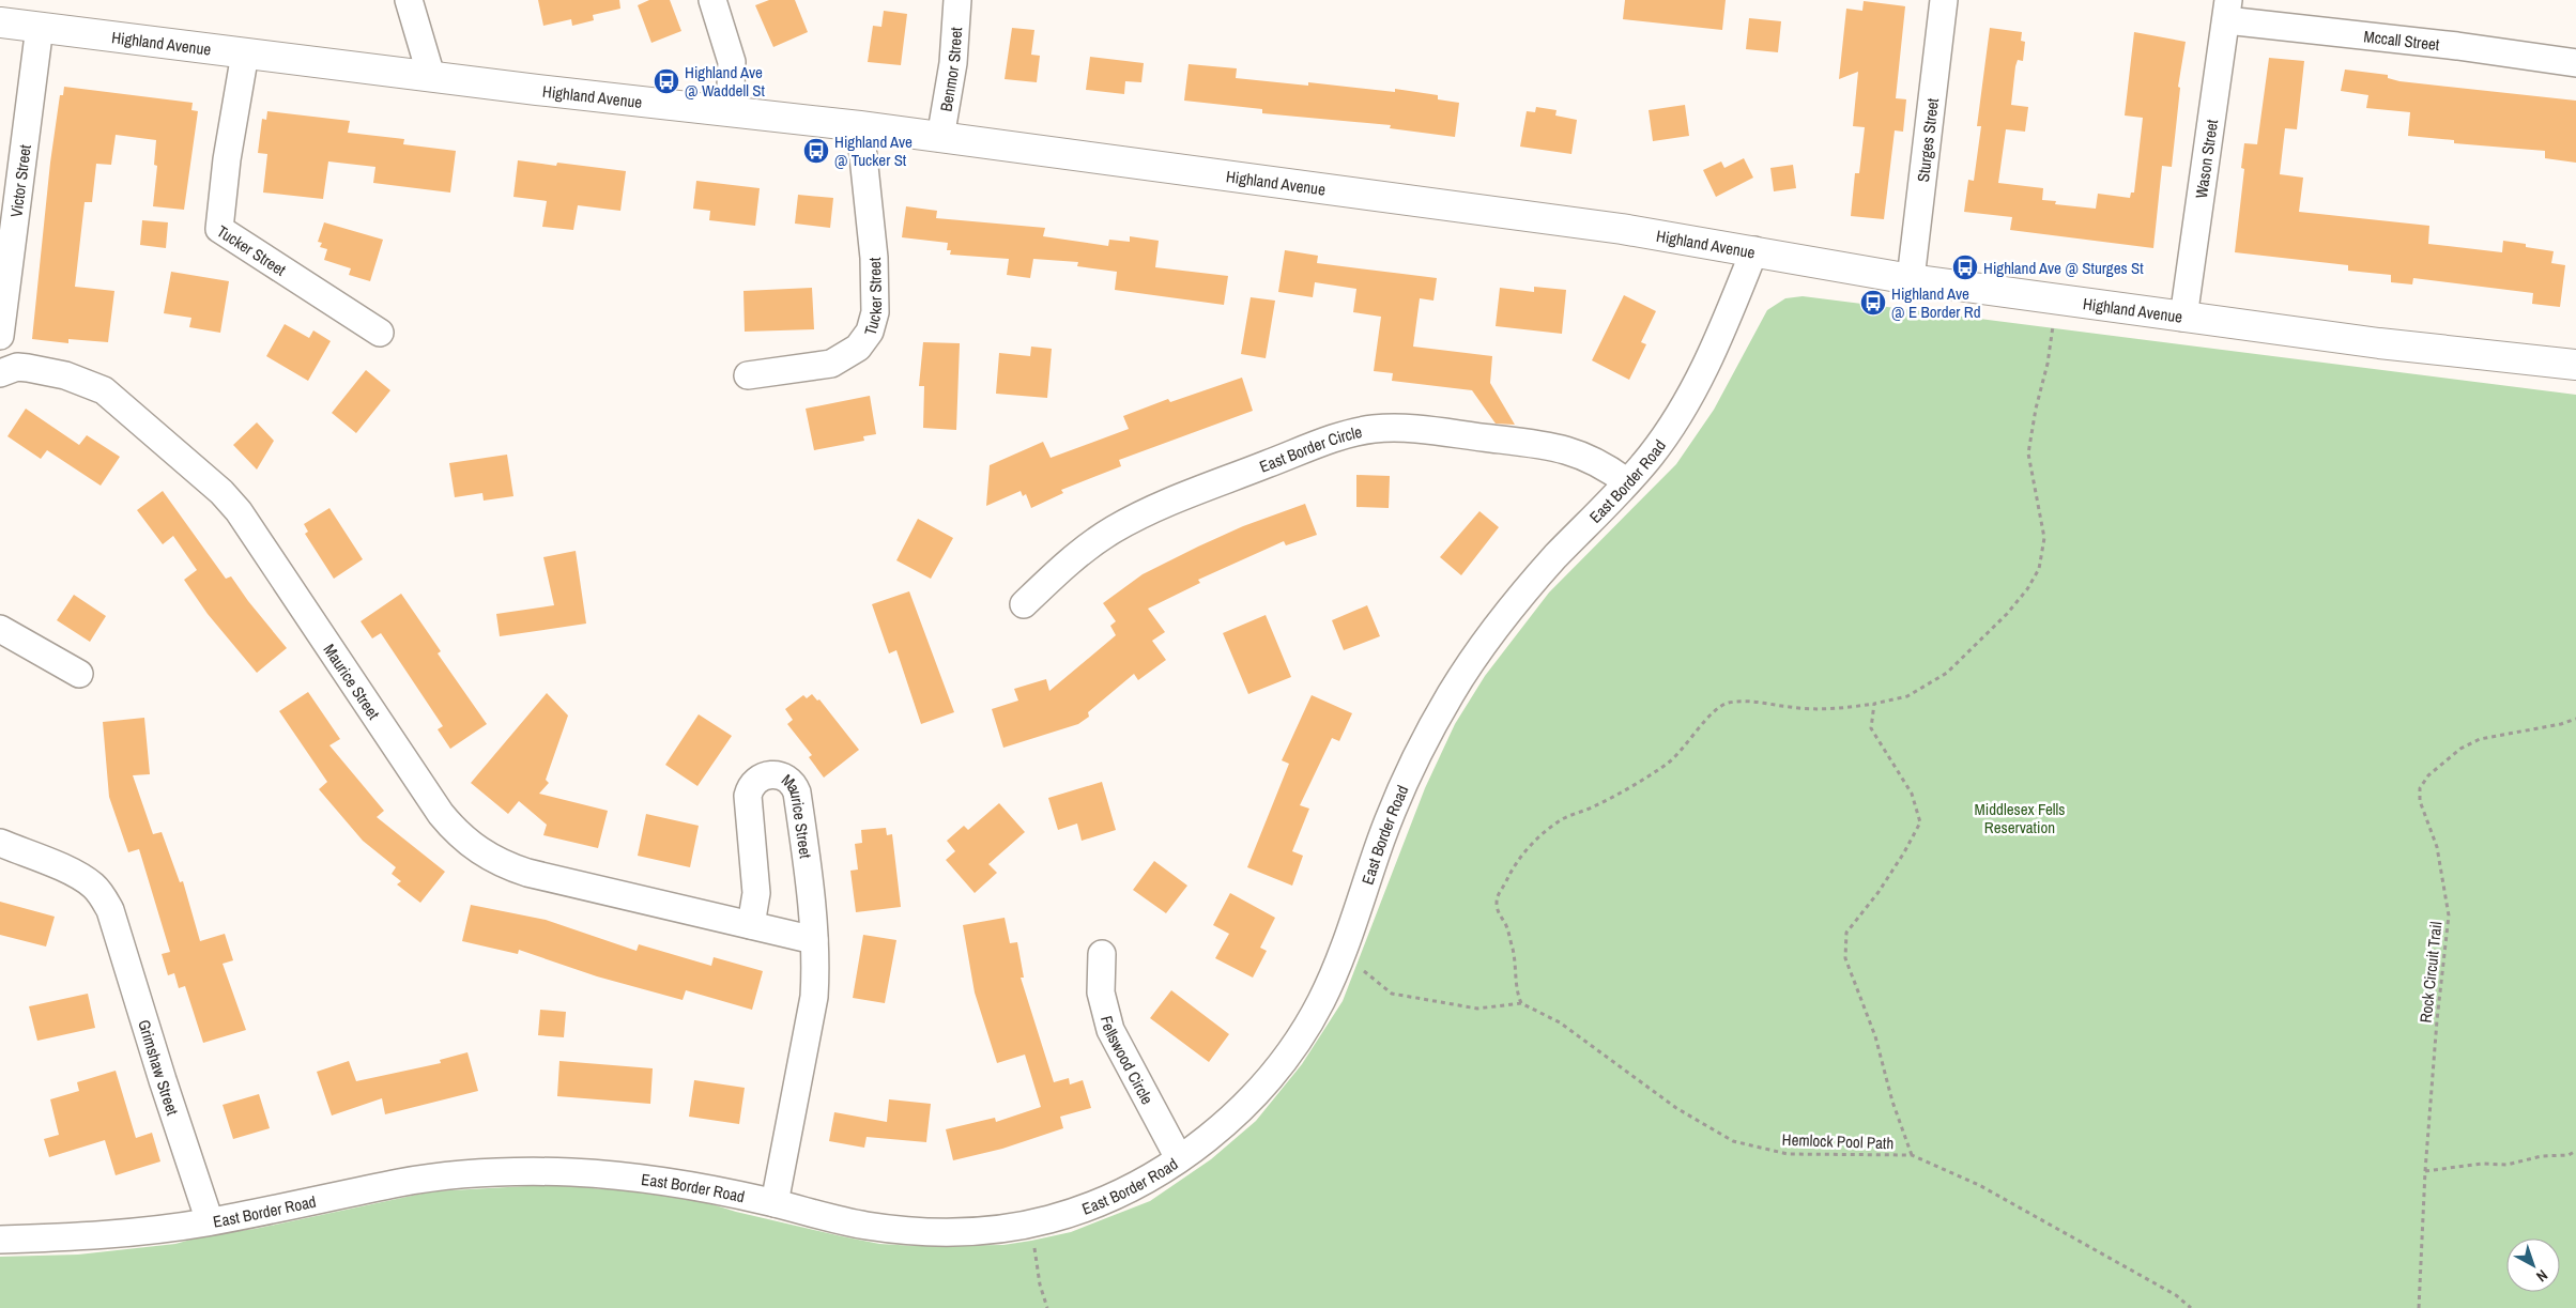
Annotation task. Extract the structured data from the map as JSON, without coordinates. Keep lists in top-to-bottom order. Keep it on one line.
{"streets":{"main road":["Highland Avenue"],"street":["Mccall Street","Benmor Street","Sturges Street","Wason Street","Victor Street","Tucker Street","East Border Circle","East Border Road","Maurice Street","Fellswood Circle","Grimshaw Street"],"path":["Rock Circuit Trail","Hemlock Pool Path"]},"crossings":[["Mccall Street","Wason Street"],["Highland Avenue","Benmor Street"],["Highland Avenue","Sturges Street"],["Highland Avenue","Wason Street"],["Highland Avenue","Victor Street"],["Highland Avenue","Tucker Street"],["Highland Avenue","East Border Road"],["East Border Circle","East Border Road"],["East Border Road","Maurice Street"],["East Border Road","Fellswood Circle"],["East Border Road","Grimshaw Street"]],"parks":["Middlesex Fells Reservation"],"places":{"bus stop":["Highland Ave @ Waddell St","Highland Ave @ Tucker St","Highland Ave @ Sturges St","Highland Ave @ E Border Rd"]},"north":"bottom right"}
